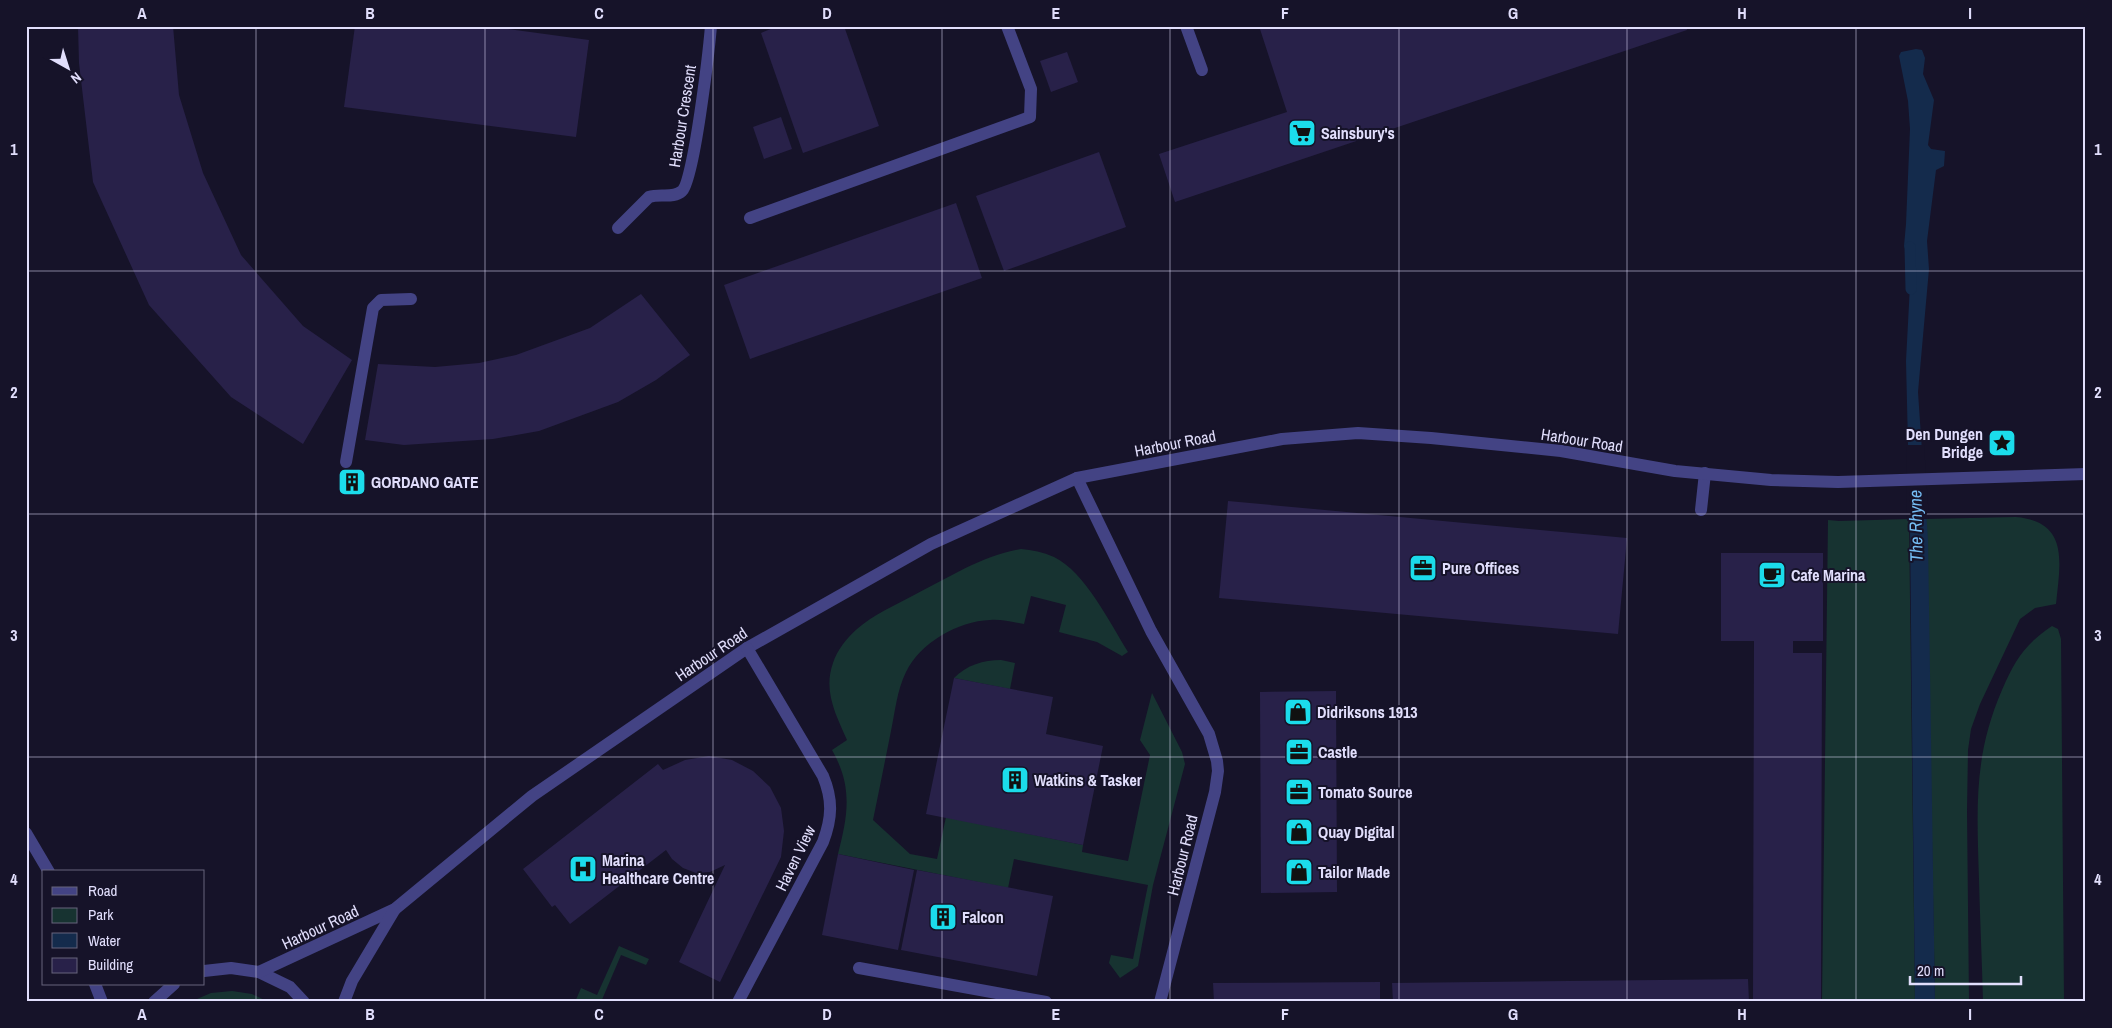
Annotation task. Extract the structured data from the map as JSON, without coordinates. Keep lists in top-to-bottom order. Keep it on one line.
{"streets":{"street":["Harbour Crescent","Harbour Road","Haven View"]},"crossings":[["Harbour Road","Haven View"]],"water":["The Rhyne"],"places":{"supermarket":["Sainsbury's"],"place":["Den Dungen Bridge"],"building":["GORDANO GATE","Watkins & Tasker","Falcon"],"office":["Pure Offices","Castle","Tomato Source"],"cafe":["Cafe Marina"],"shop":["Didriksons 1913","Quay Digital","Tailor Made"],"hospital":["Marina Healthcare Centre"]},"legend":["Road","Park","Water","Building"],"scale_bar":"20 m","north":"bottom right","grid":{"columns":["A","B","C","D","E","F","G","H","I"],"rows":["1","2","3","4"]}}
